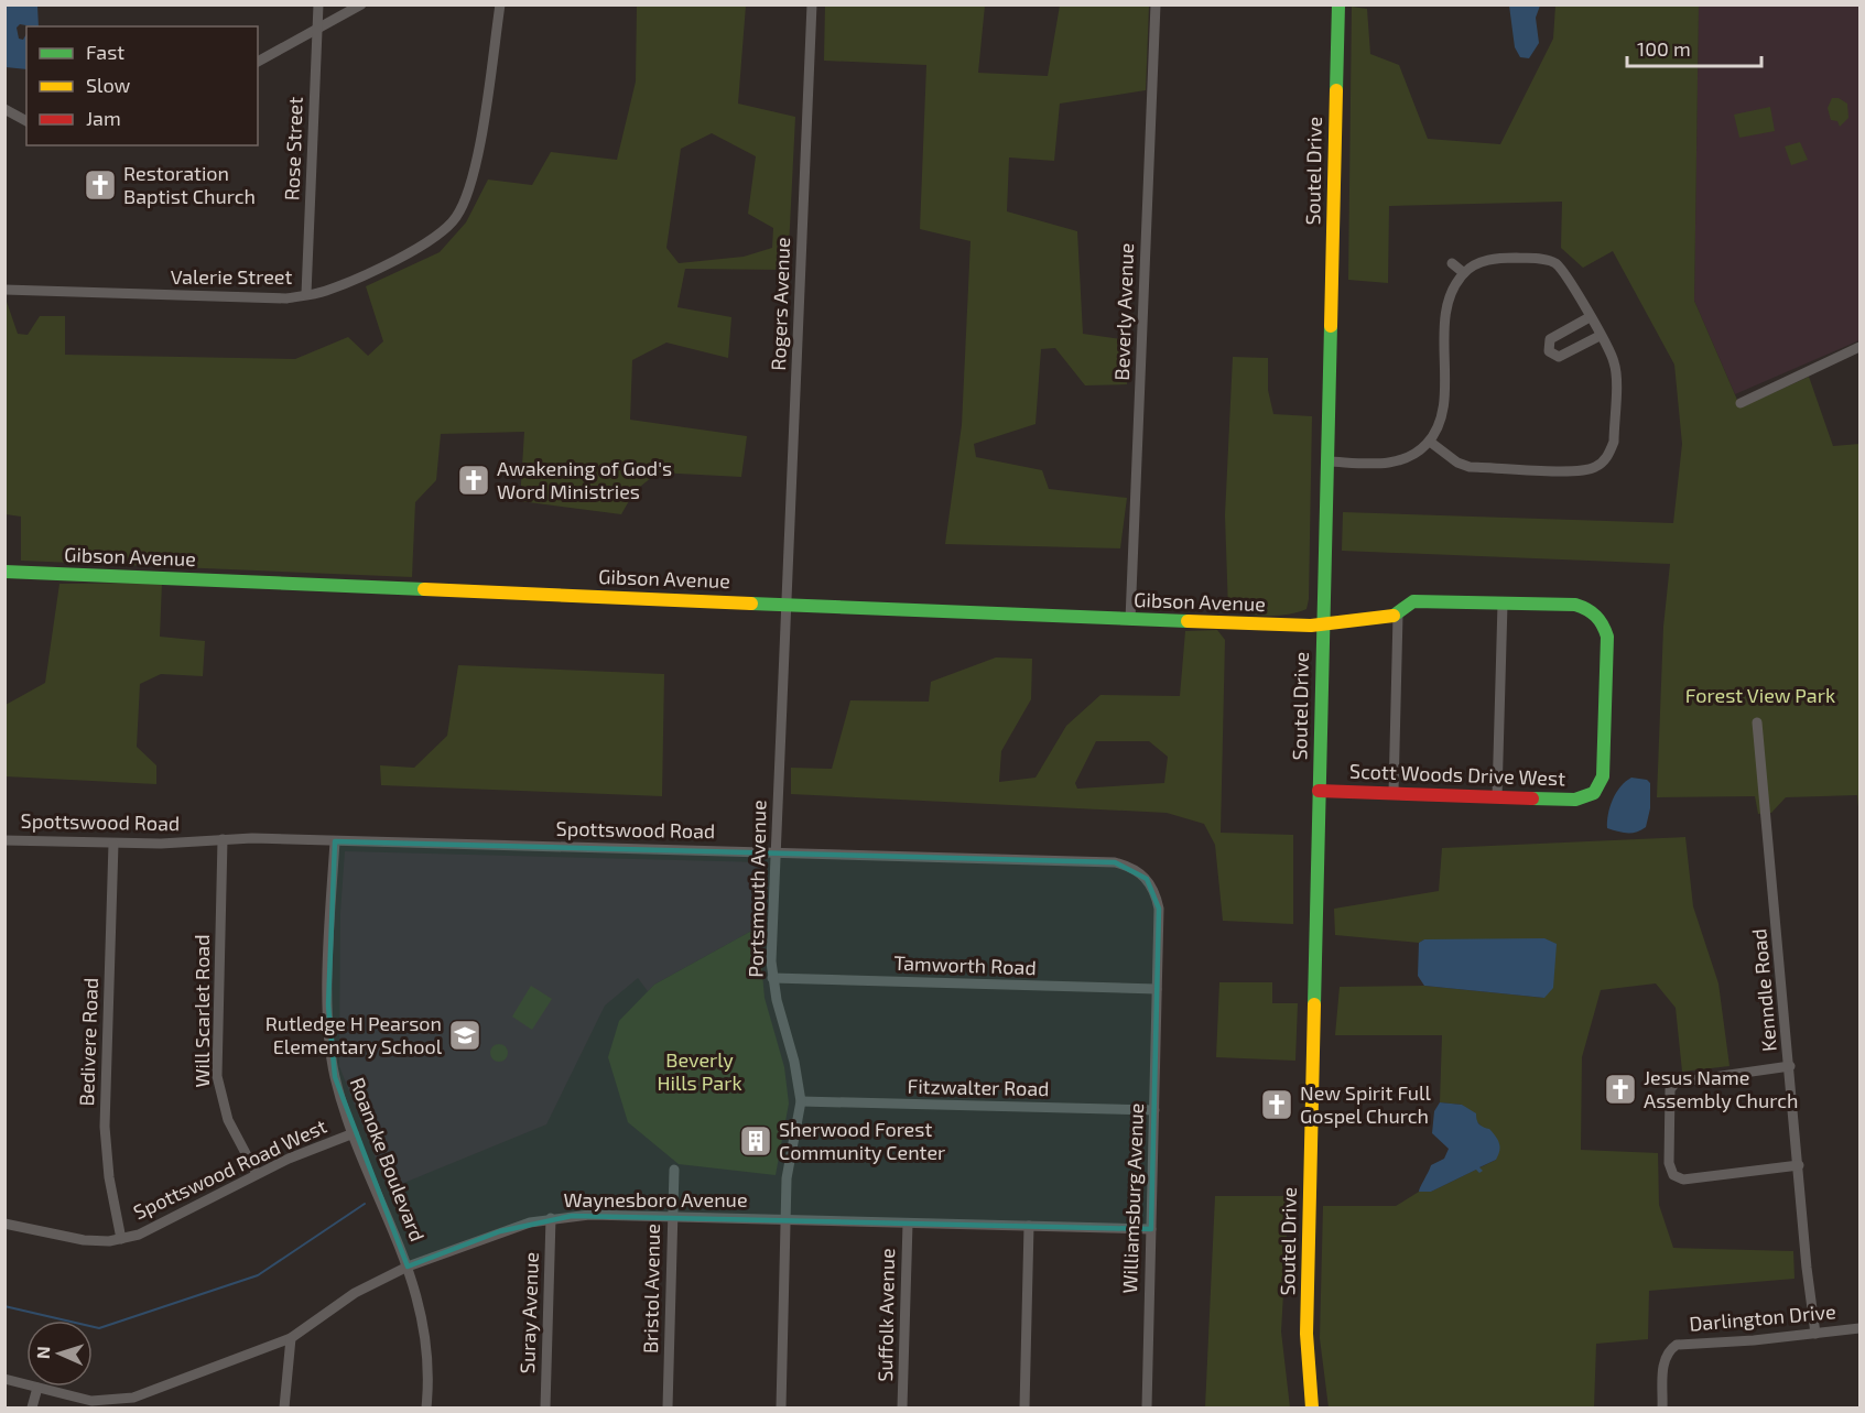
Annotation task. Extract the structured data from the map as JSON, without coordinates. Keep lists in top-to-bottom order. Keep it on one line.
{"streets":{"street":["Rose Street","Soutel Drive","Valerie Street","Rogers Avenue","Beverly Avenue","Gibson Avenue","Scott Woods Drive West","Spottswood Road","Portsmouth Avenue","Tamworth Road","Kenndle Road","Will Scarlet Road","Bedivere Road","Fitzwalter Road","Roanoke Boulevard","Spottswood Road West","Williamsburg Avenue","Waynesboro Avenue","Bristol Avenue","Suray Avenue","Suffolk Avenue","Darlington Drive"]},"crossings":[["Rose Street","Valerie Street"],["Soutel Drive","Gibson Avenue"],["Soutel Drive","Scott Woods Drive West"],["Rogers Avenue","Gibson Avenue"],["Rogers Avenue","Portsmouth Avenue"],["Beverly Avenue","Gibson Avenue"],["Gibson Avenue","Scott Woods Drive West"],["Gibson Avenue","Portsmouth Avenue"],["Spottswood Road","Portsmouth Avenue"],["Spottswood Road","Tamworth Road"],["Spottswood Road","Will Scarlet Road"],["Spottswood Road","Bedivere Road"],["Spottswood Road","Roanoke Boulevard"],["Spottswood Road","Williamsburg Avenue"],["Portsmouth Avenue","Tamworth Road"],["Portsmouth Avenue","Fitzwalter Road"],["Portsmouth Avenue","Waynesboro Avenue"],["Tamworth Road","Williamsburg Avenue"],["Kenndle Road","Darlington Drive"],["Will Scarlet Road","Spottswood Road West"],["Bedivere Road","Spottswood Road West"],["Fitzwalter Road","Williamsburg Avenue"],["Roanoke Boulevard","Spottswood Road West"],["Roanoke Boulevard","Waynesboro Avenue"],["Williamsburg Avenue","Waynesboro Avenue"],["Waynesboro Avenue","Bristol Avenue"],["Waynesboro Avenue","Suray Avenue"],["Waynesboro Avenue","Suffolk Avenue"]],"parks":["Forest View Park","Beverly Hills Park"],"places":{"church":["Restoration Baptist Church","Awakening of God's Word Ministries","Jesus Name Assembly Church","New Spirit Full Gospel Church"],"school or university":["Rutledge H Pearson Elementary School"],"building":["Sherwood Forest Community Center"]},"legend":["Fast","Slow","Jam"],"scale_bar":"100 m","north":"left"}
